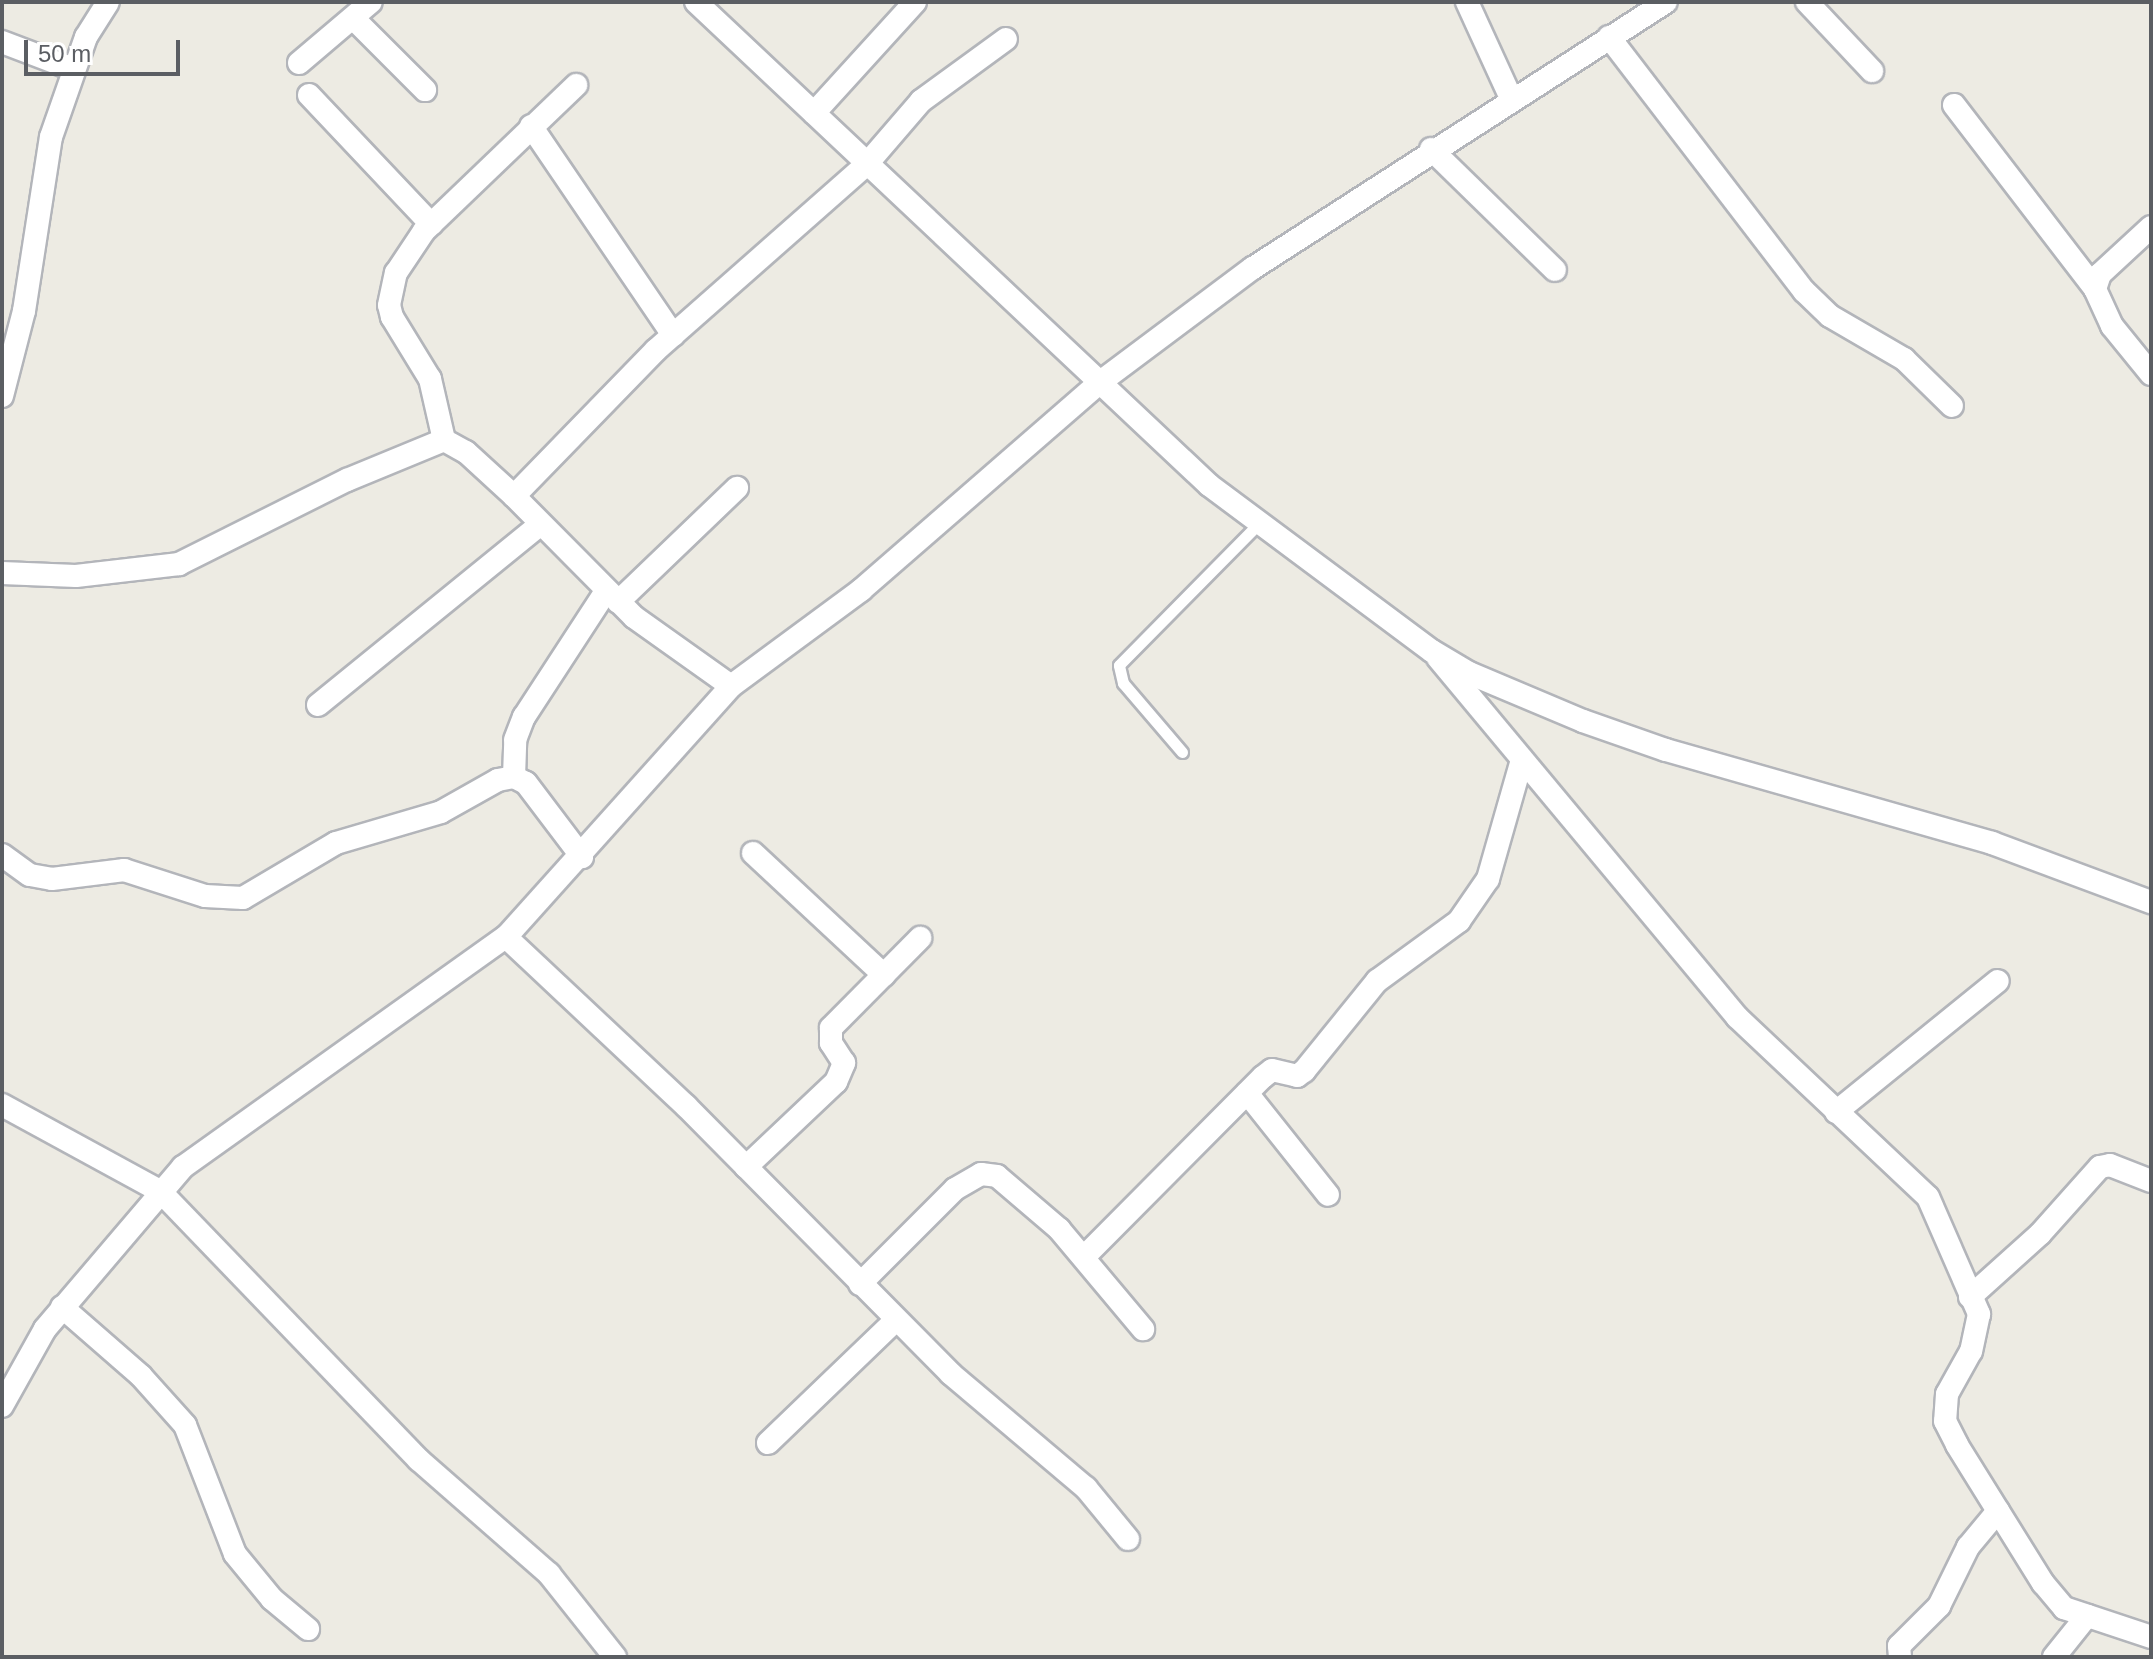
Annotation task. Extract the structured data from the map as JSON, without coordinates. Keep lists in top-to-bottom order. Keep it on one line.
{"scale_bar":"50 m"}
